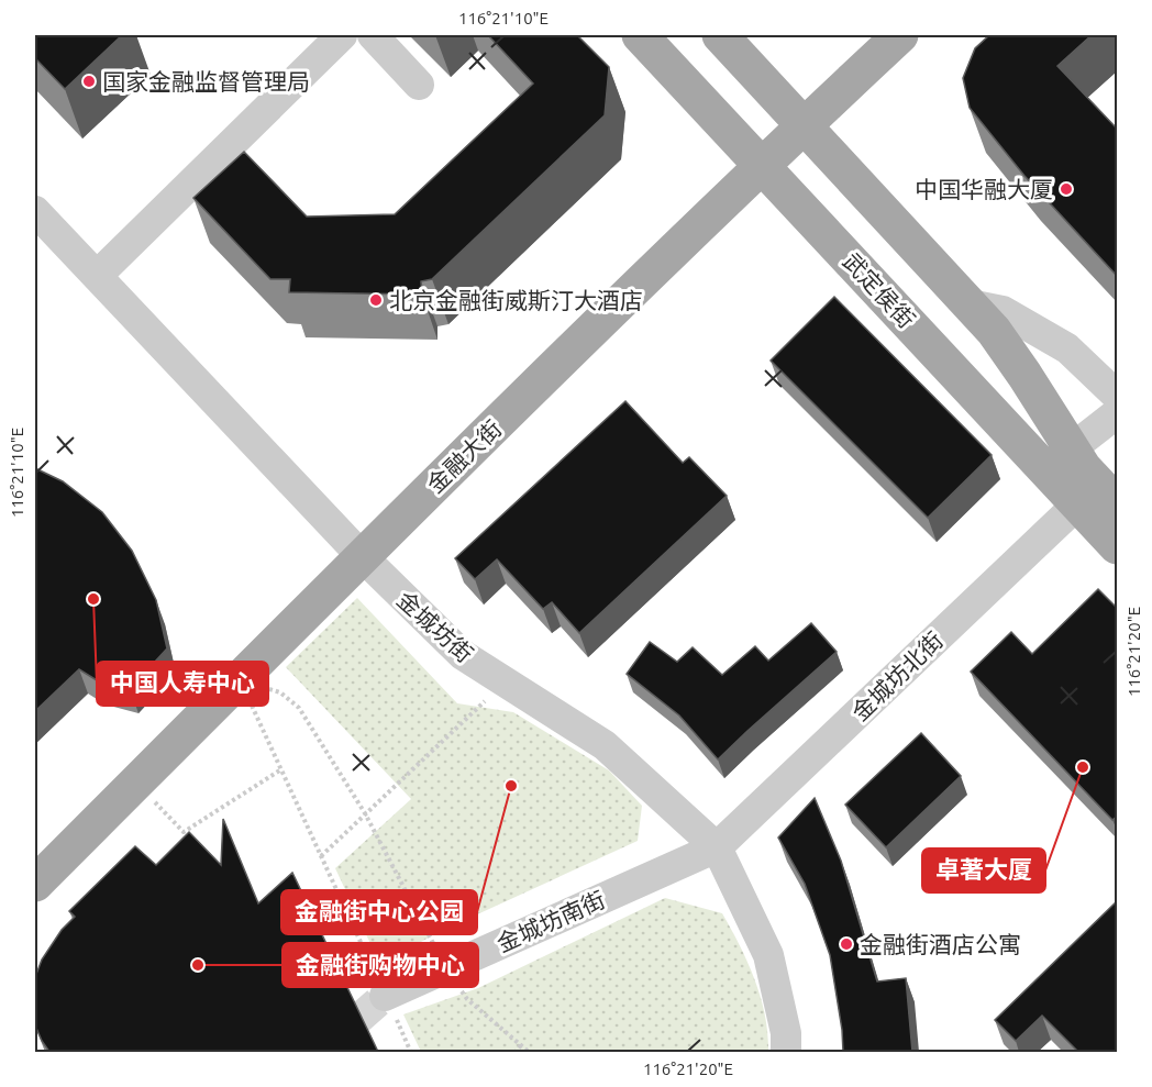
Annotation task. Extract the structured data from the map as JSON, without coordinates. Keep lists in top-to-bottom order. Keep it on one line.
{"streets":{"main road":["武定侯街","金融大街"],"street":["金城坊街","金城坊北街","金城坊南街"]},"crossings":[["武定侯街","金融大街"],["武定侯街","金城坊北街"],["金融大街","金城坊街"],["金城坊街","金城坊北街"],["金城坊街","金城坊南街"],["金城坊北街","金城坊南街"]],"places":["国家金融监督管理局","中国华融大厦","北京金融街威斯汀大酒店","中国人寿中心","卓著大厦","金融街中心公园","金融街酒店公寓","金融街购物中心"],"coordinates":["116°21'10\"E","116°21'20\"E"]}
